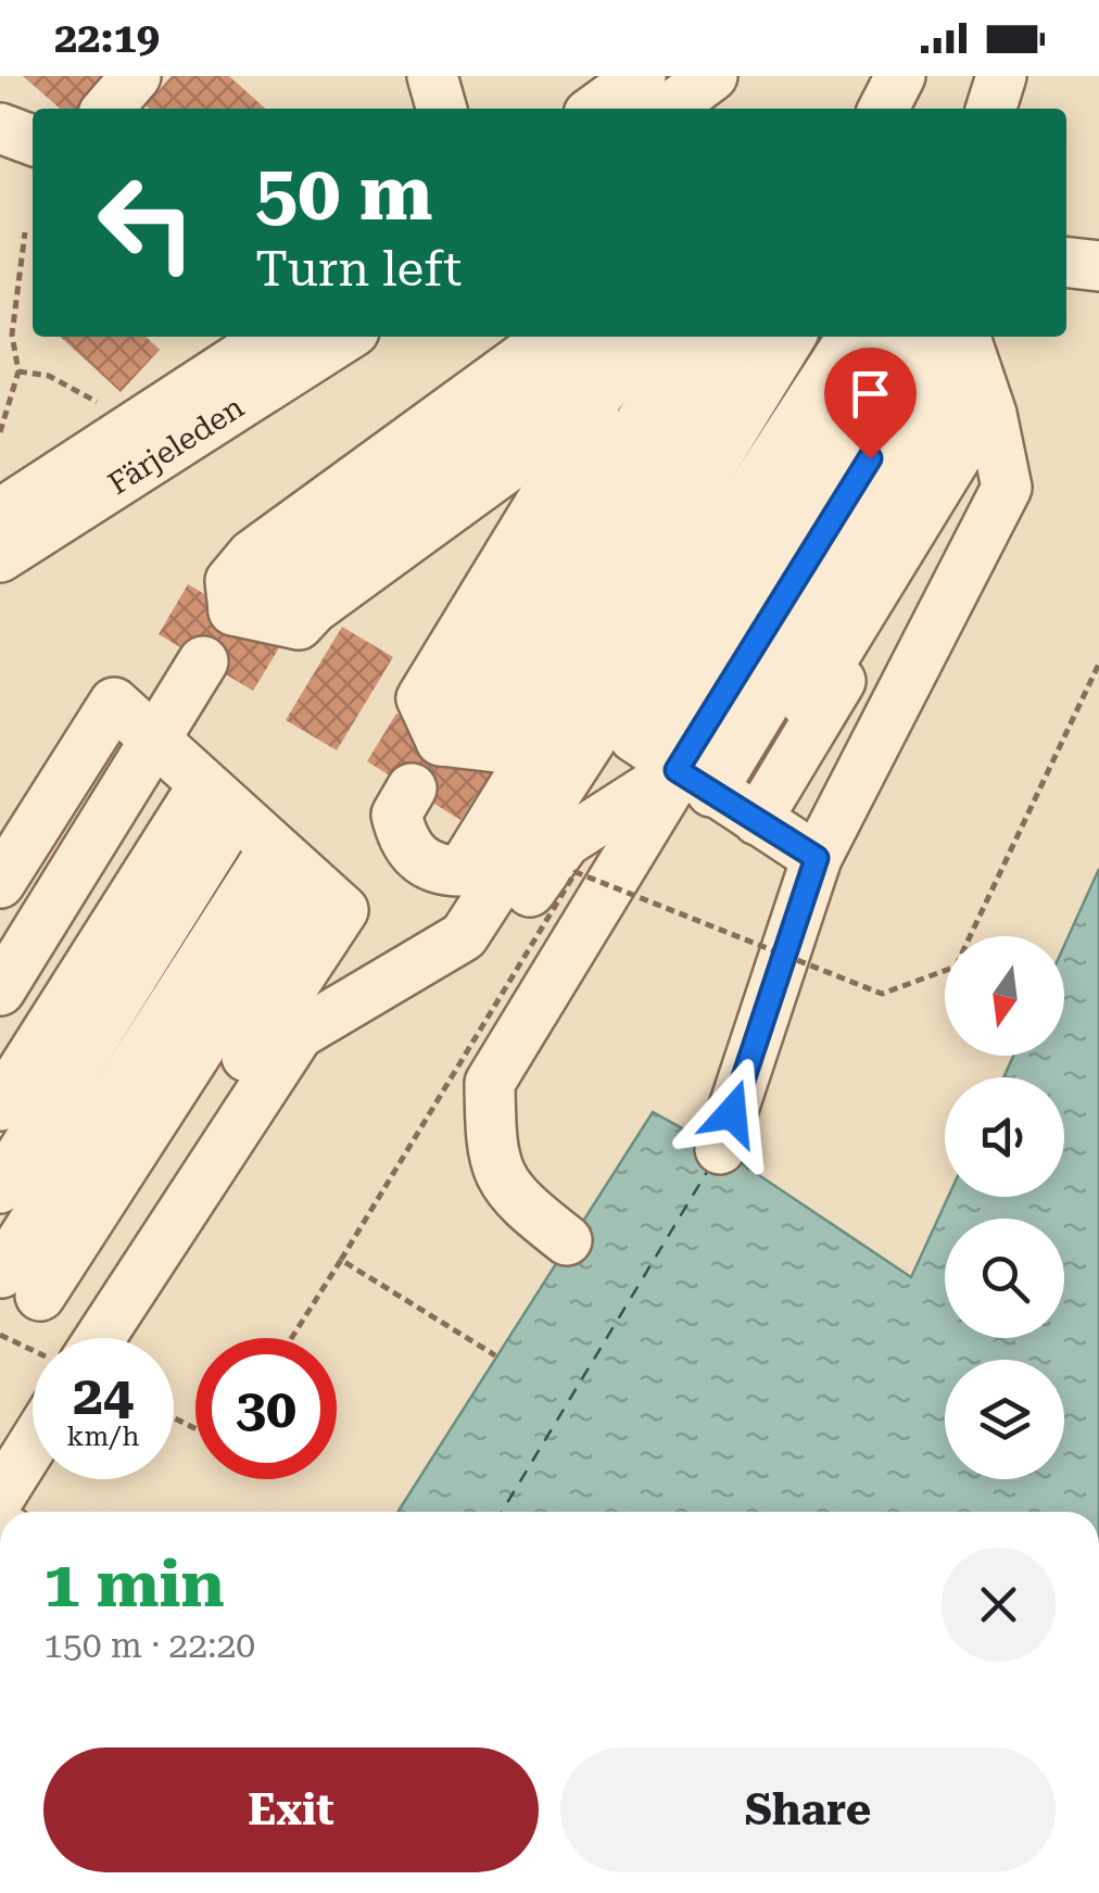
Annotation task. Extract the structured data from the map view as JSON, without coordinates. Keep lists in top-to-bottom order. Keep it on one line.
{"streets":{"street":["Färjeleden"]},"north":"bottom","page":{"status":"22:19","turn":["50 m","Turn left"],"speed":"24 km/h","limit":"30","heading":["1 min","150 m · 22:20"],"buttons":["Exit","Share"]}}
